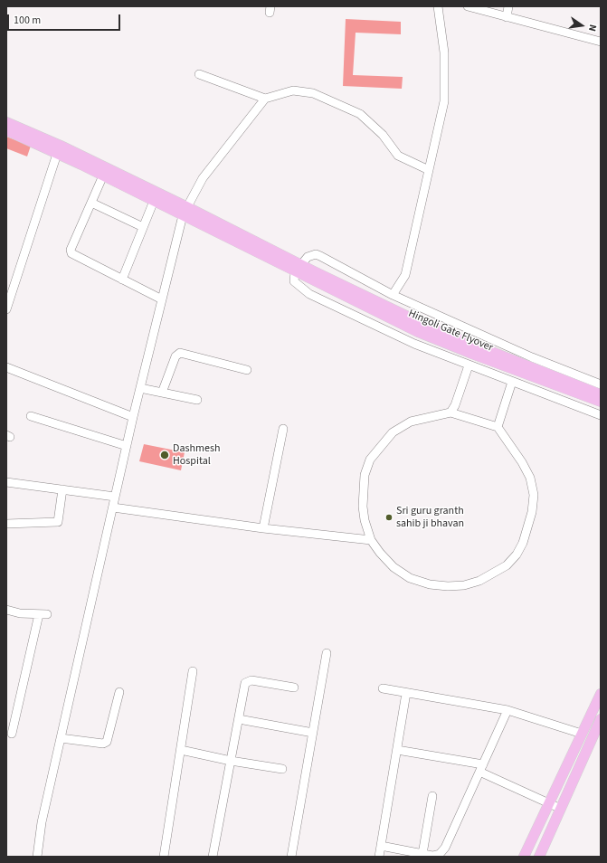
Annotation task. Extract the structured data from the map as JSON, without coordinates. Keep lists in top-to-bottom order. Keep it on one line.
{"streets":{"main road":["Hingoli Gate Flyover"]},"places":["Dashmesh Hospital","Sri guru granth sahib ji bhavan"],"scale_bar":"100 m","north":"right"}
